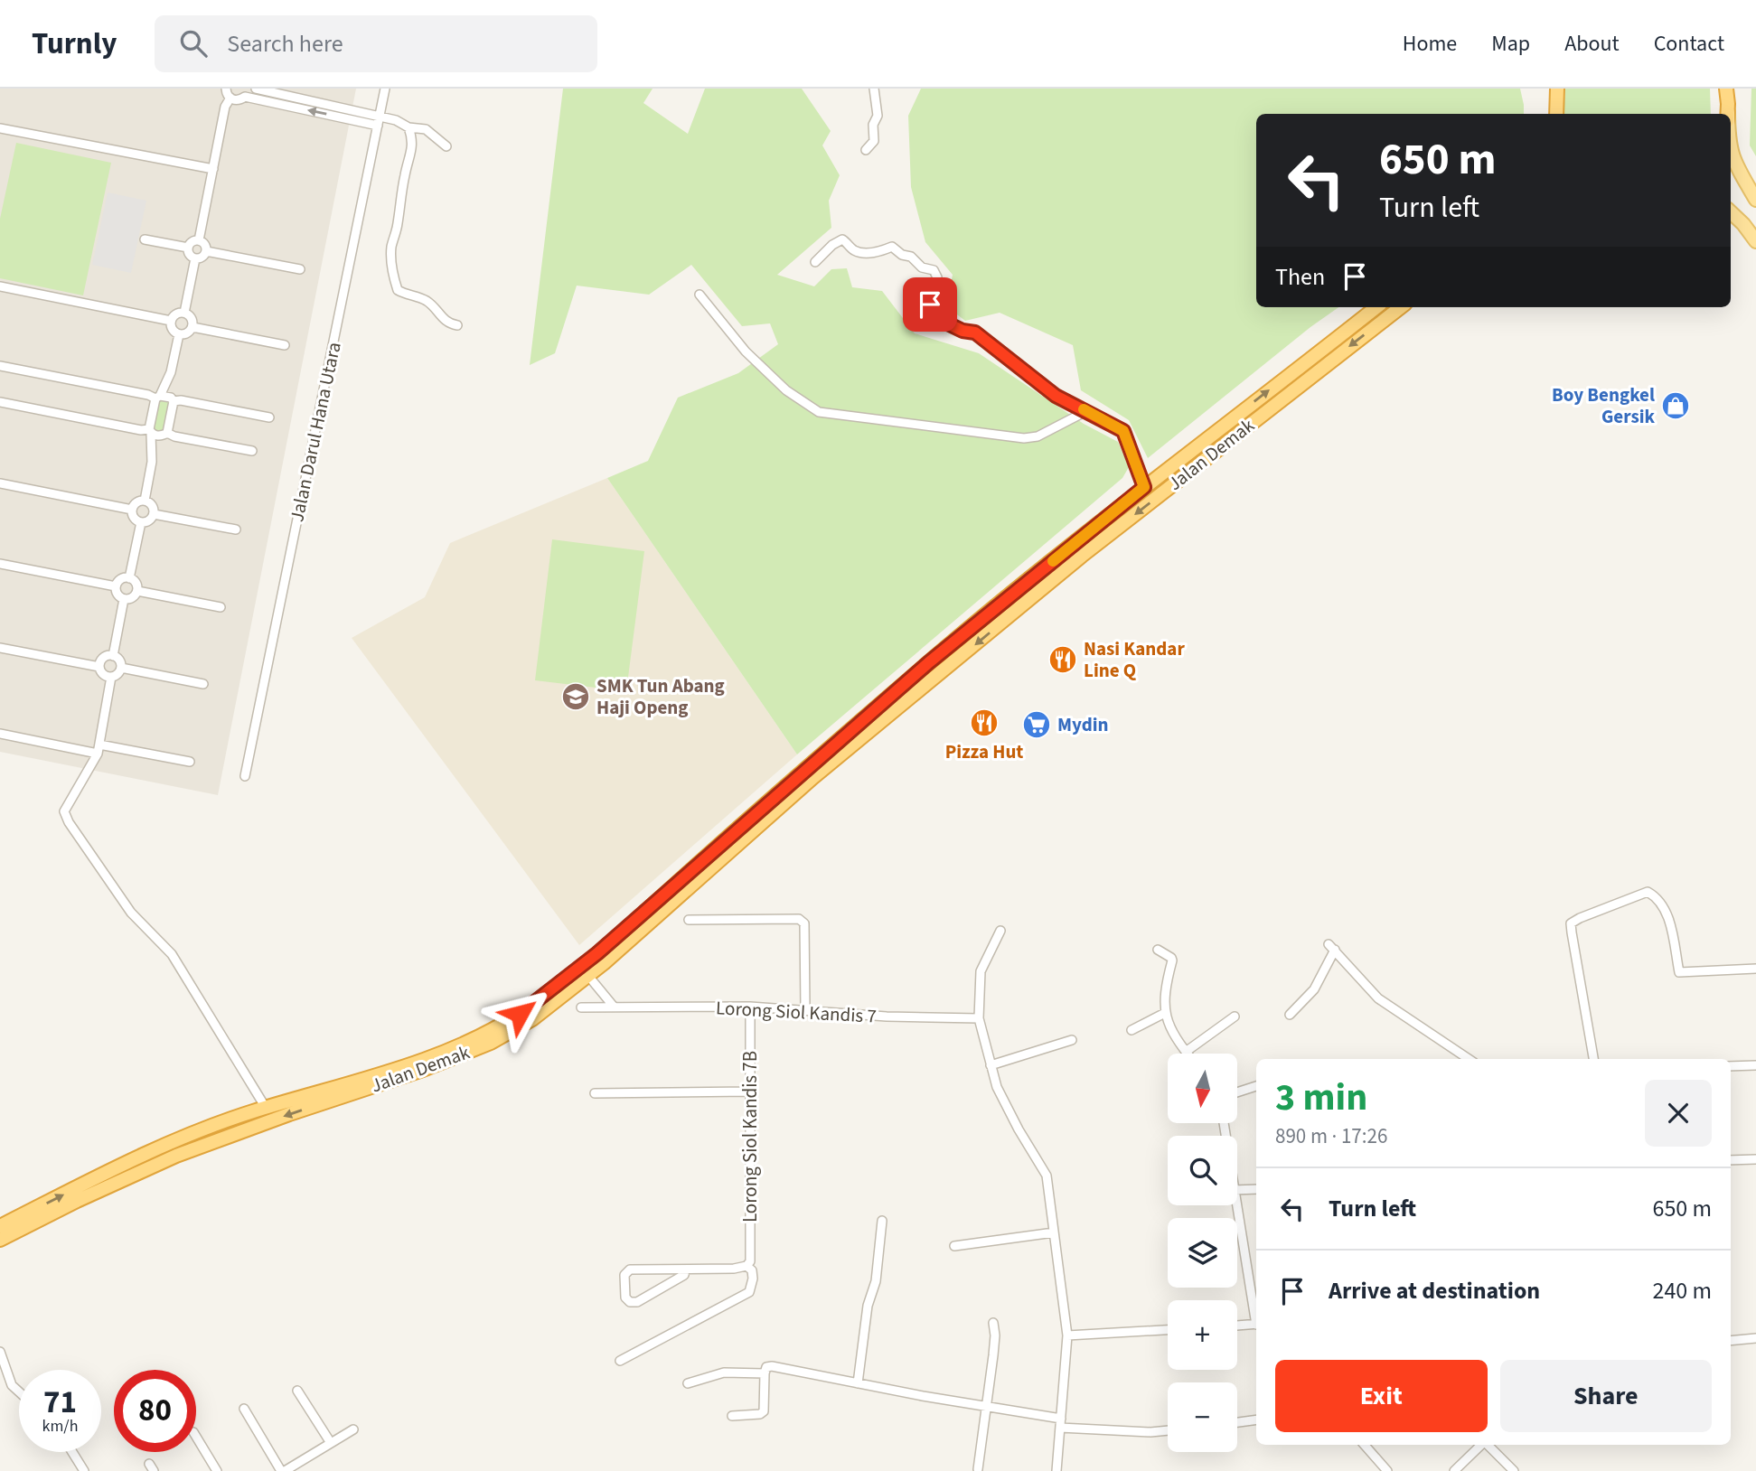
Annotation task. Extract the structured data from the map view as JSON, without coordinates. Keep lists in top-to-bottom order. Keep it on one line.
{"streets":{"highway":["Jalan Demak"],"street":["Jalan Darul Hana Utara","Lorong Siol Kandis 7","Lorong Siol Kandis 7B"]},"crossings":[["Lorong Siol Kandis 7","Lorong Siol Kandis 7B"]],"places":{"shop":["Boy Bengkel Gersik"],"restaurant":["Nasi Kandar Line Q","Pizza Hut"],"school or university":["SMK Tun Abang Haji Openg"],"supermarket":["Mydin"]},"north":"bottom","page":{"header":"Turnly","search":"Search here","nav":["Home","Map","About","Contact"],"turn":["650 m","Turn left"],"then":"Then","map_buttons":["+","−"],"heading":["3 min","890 m · 17:26"],"list":[{"name":"Turn left","value":"650 m"},{"name":"Arrive at destination","value":"240 m"}],"buttons":["Exit","Share"],"speed":"71 km/h","limit":"80"}}
